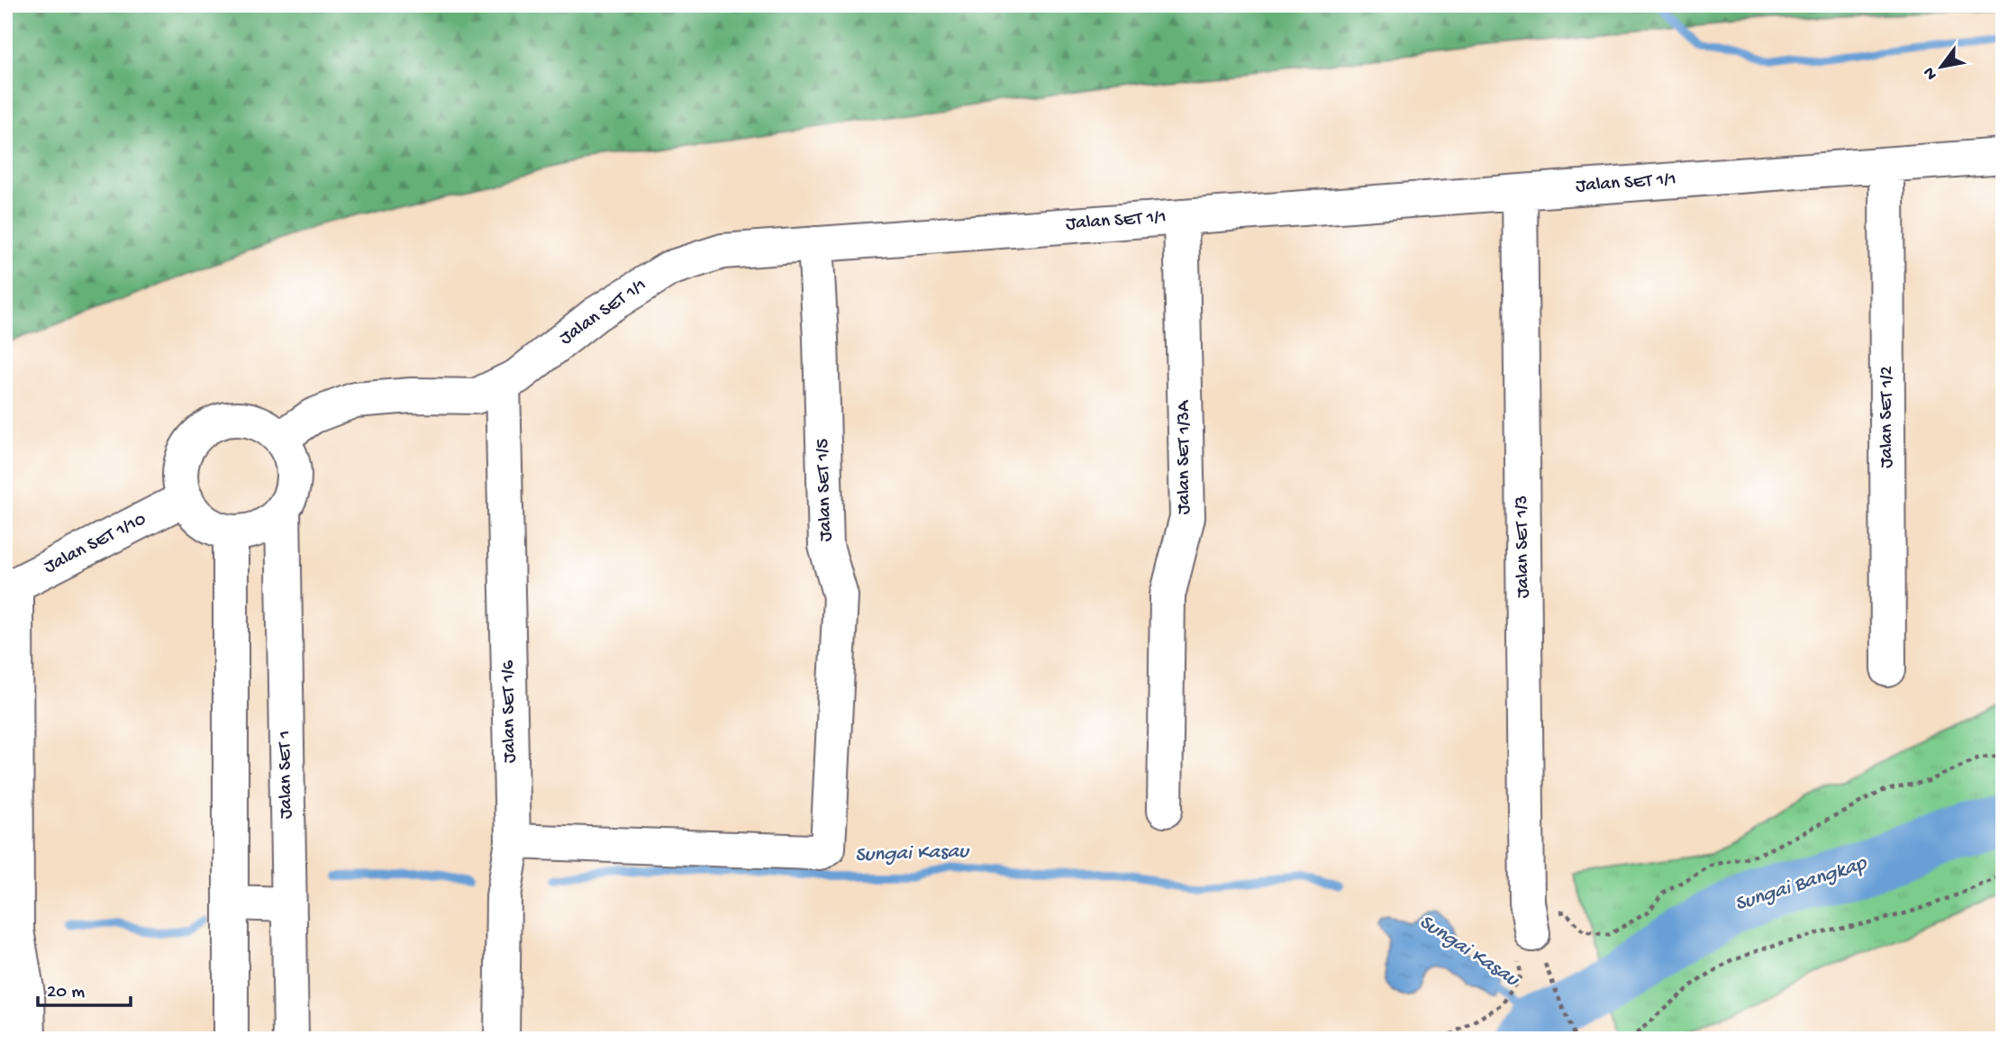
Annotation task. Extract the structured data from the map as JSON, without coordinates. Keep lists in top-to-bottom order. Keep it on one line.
{"streets":{"street":["Jalan SET 1/1","Jalan SET 1/2","Jalan SET 1/3A","Jalan SET 1/5","Jalan SET 1/10","Jalan SET 1/3","Jalan SET 1/6","Jalan SET 1"]},"crossings":[["Jalan SET 1/1","Jalan SET 1/2"],["Jalan SET 1/1","Jalan SET 1/3A"],["Jalan SET 1/1","Jalan SET 1/5"],["Jalan SET 1/1","Jalan SET 1/10"],["Jalan SET 1/1","Jalan SET 1/3"],["Jalan SET 1/1","Jalan SET 1/6"],["Jalan SET 1/1","Jalan SET 1"],["Jalan SET 1/5","Jalan SET 1/6"],["Jalan SET 1/10","Jalan SET 1"]],"water":["Sungai Kasau","Sungai Bangkap"],"scale_bar":"20 m","north":"bottom left"}
